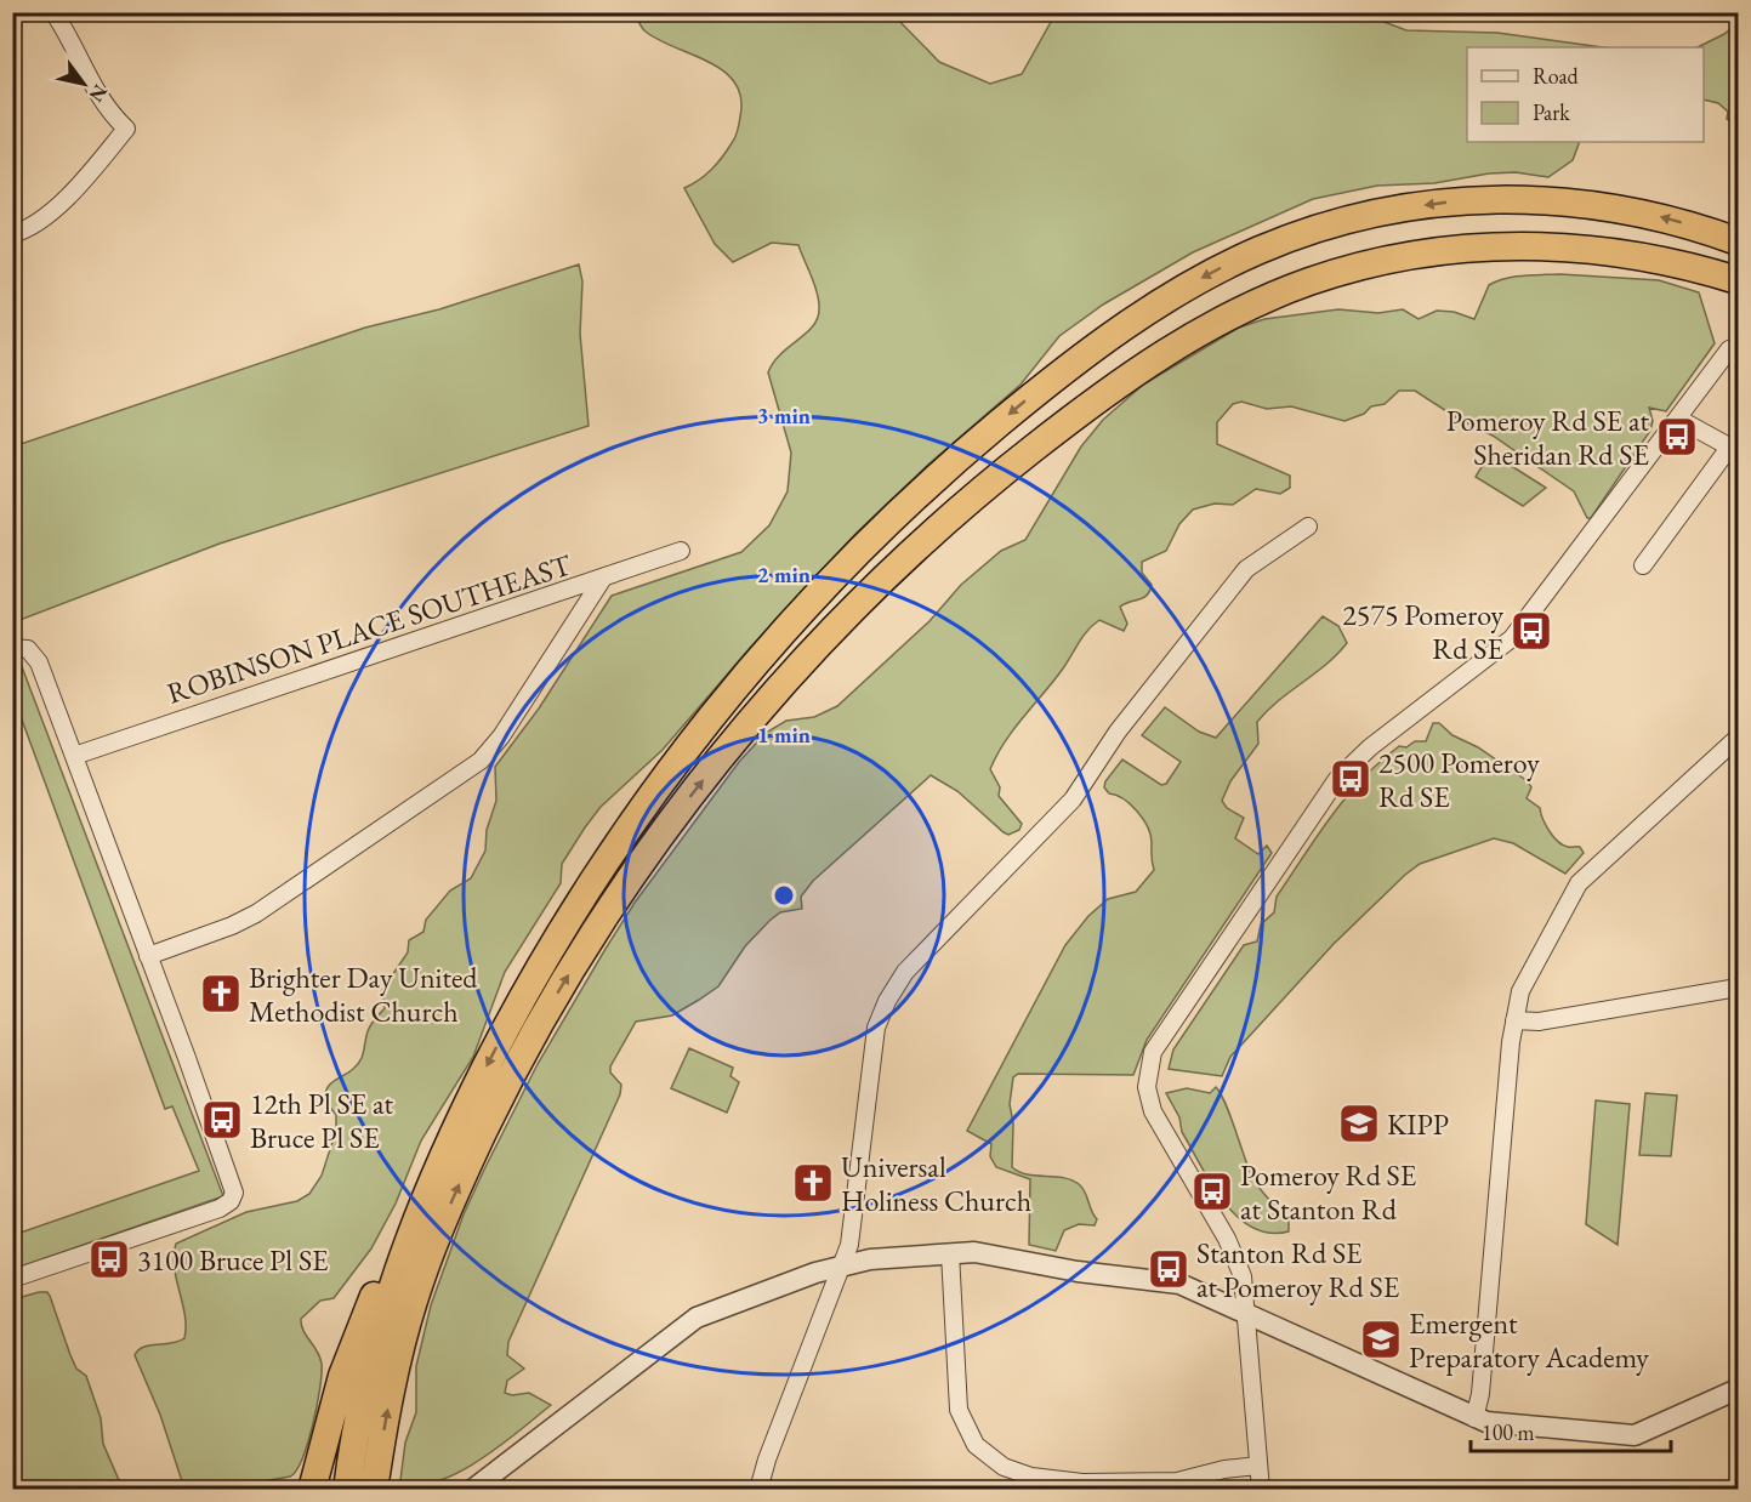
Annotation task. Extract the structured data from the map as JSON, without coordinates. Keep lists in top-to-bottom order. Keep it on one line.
{"streets":{"street":["ROBINSON PLACE SOUTHEAST"]},"places":{"bus stop":["Pomeroy Rd SE at Sheridan Rd SE","2575 Pomeroy Rd SE","2500 Pomeroy Rd SE","12th Pl SE at Bruce Pl SE","Pomeroy Rd SE at Stanton Rd","3100 Bruce Pl SE","Stanton Rd SE at Pomeroy Rd SE"],"church":["Brighter Day United Methodist Church","Universal Holiness Church"],"school or university":["KIPP","Emergent Preparatory Academy"]},"legend":["Road","Park"],"scale_bar":"100 m","north":"bottom right","rings":["3 min","2 min","1 min"]}
